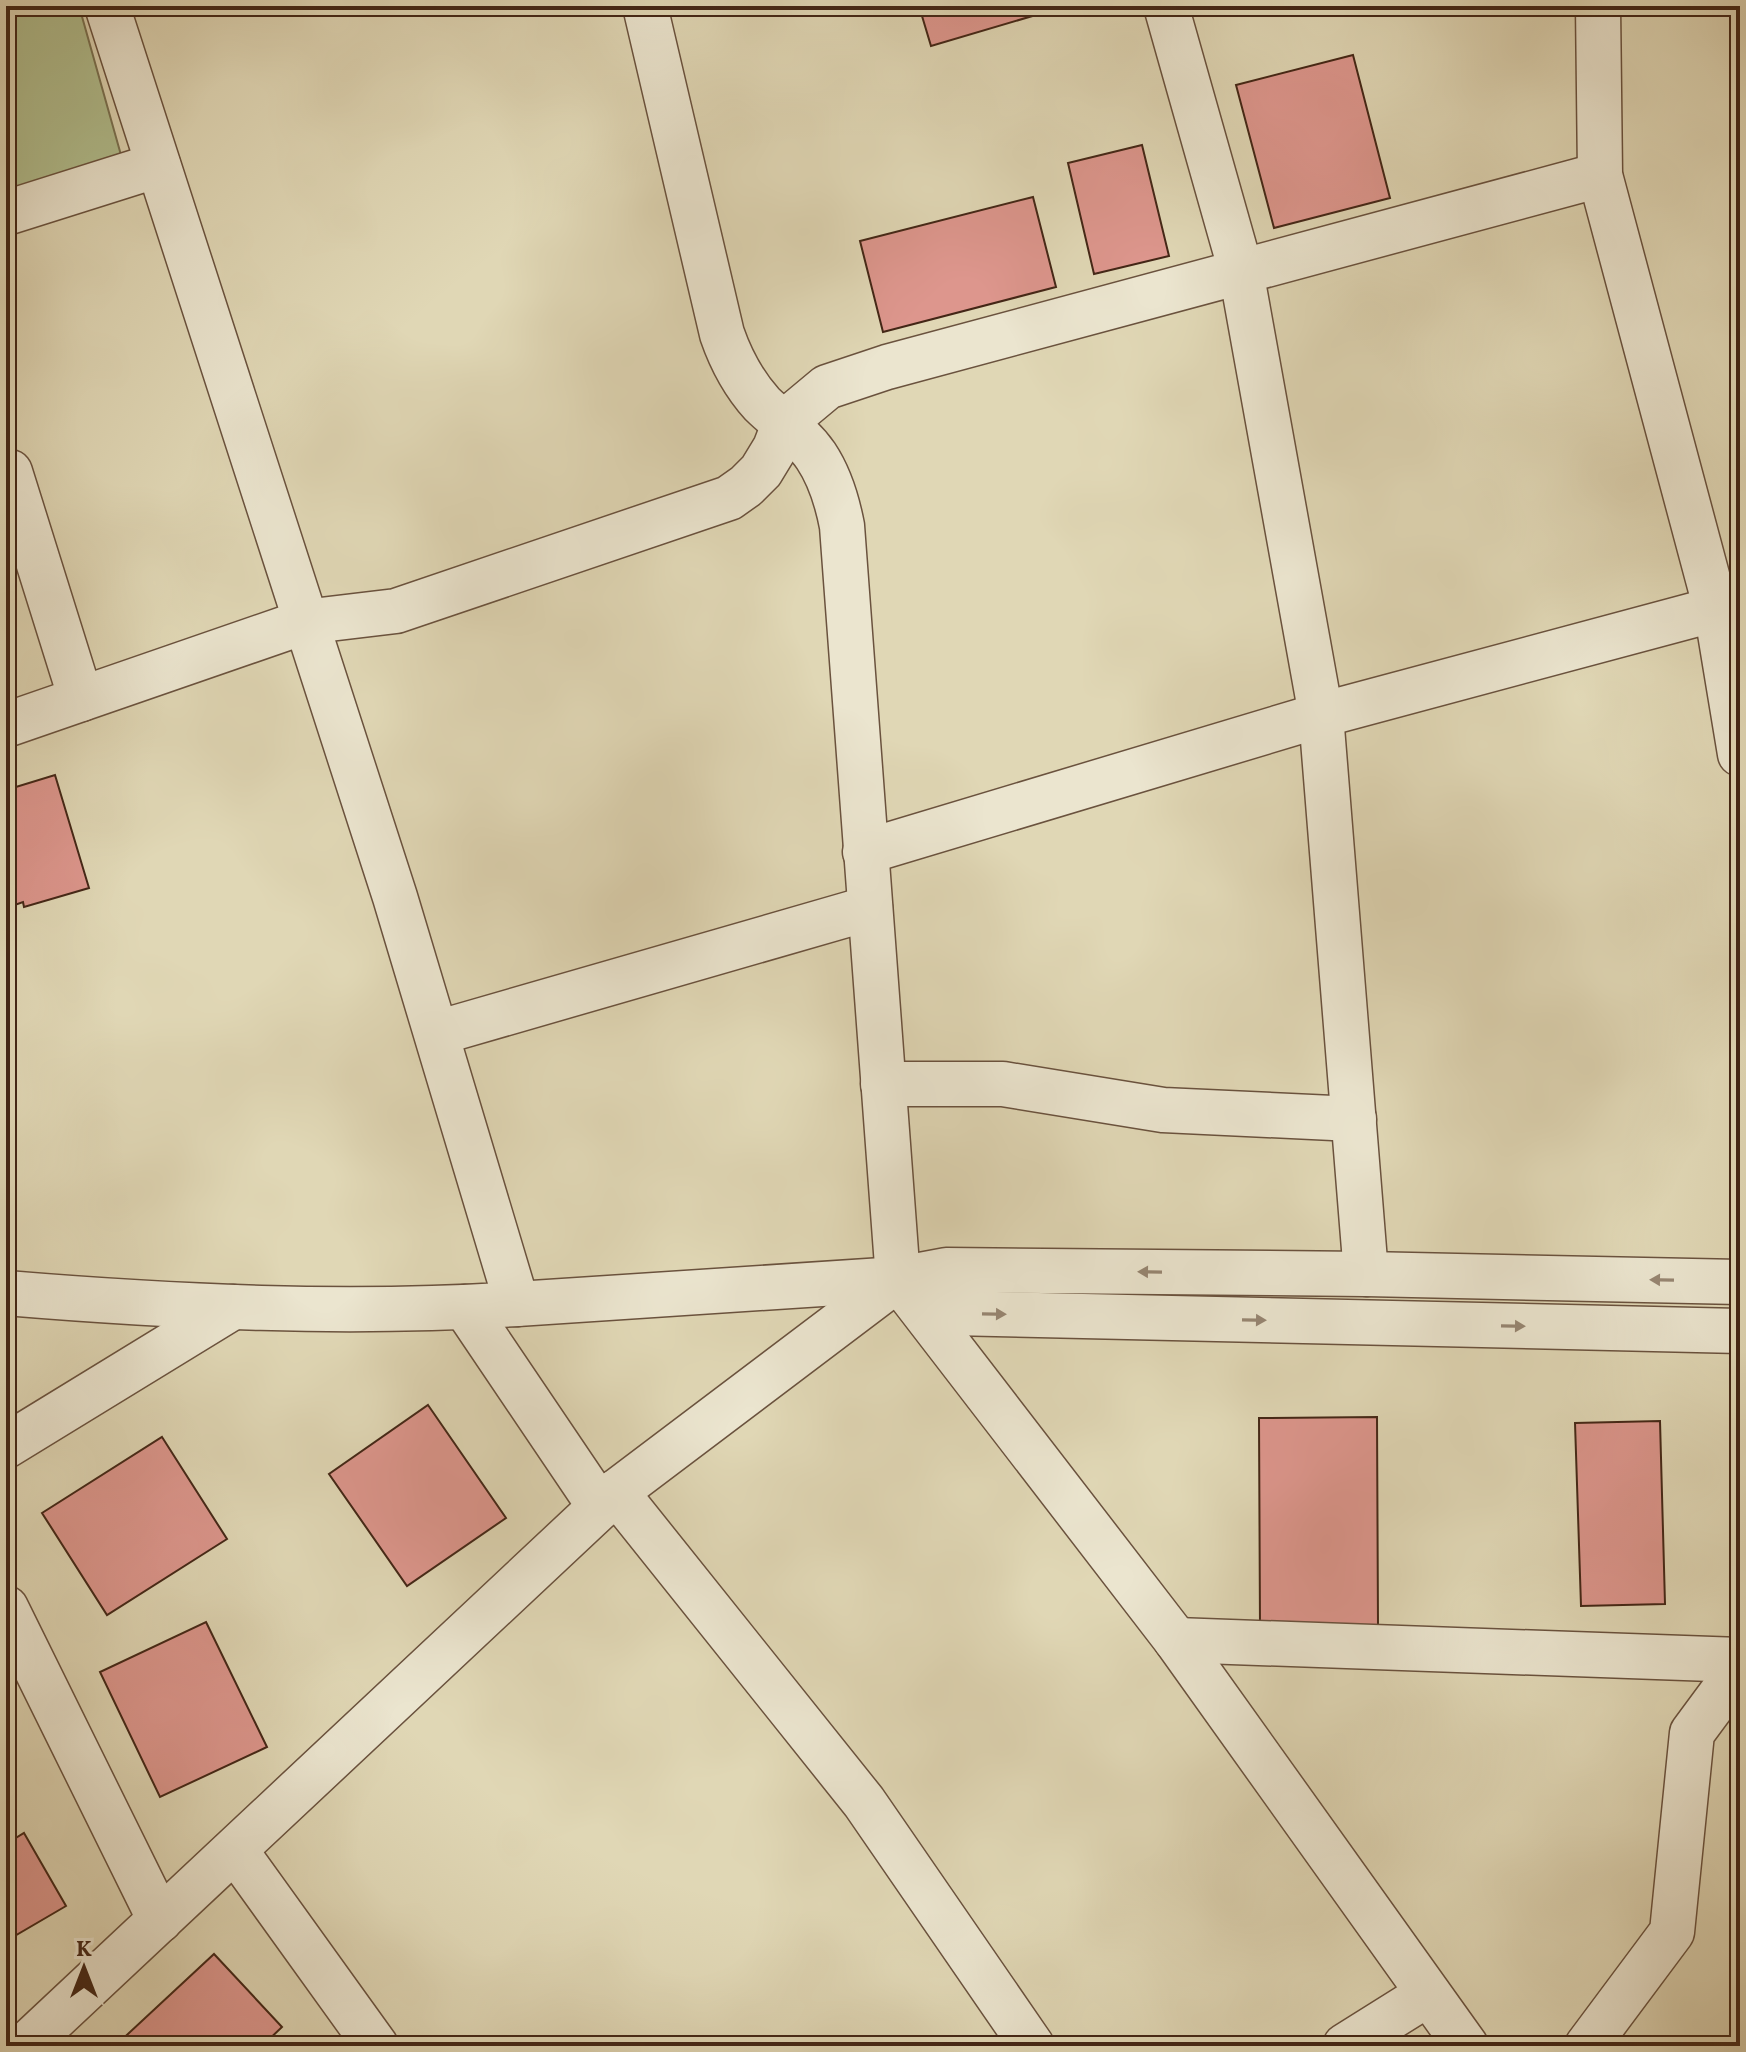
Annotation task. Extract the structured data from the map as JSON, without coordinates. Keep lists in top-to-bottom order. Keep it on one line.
{"north":"top"}
